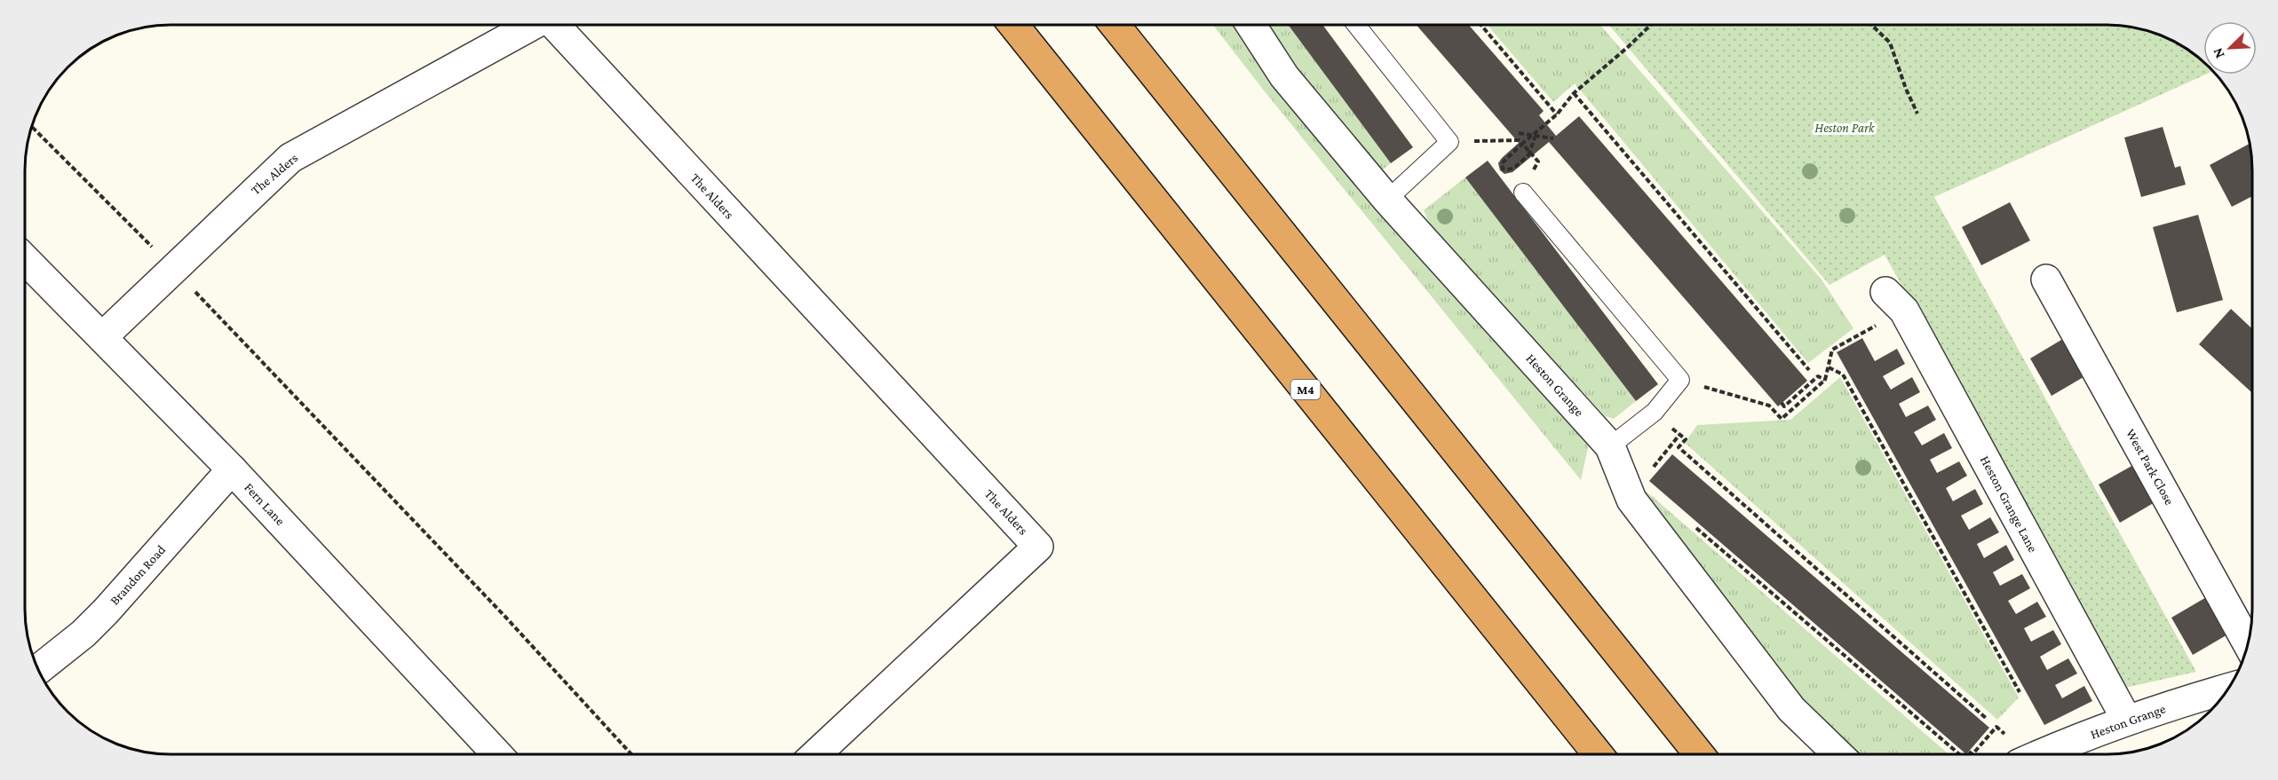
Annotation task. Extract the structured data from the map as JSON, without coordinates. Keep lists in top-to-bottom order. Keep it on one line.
{"streets":{"highway":["M4"],"street":["The Alders","Heston Grange","West Park Close","Fern Lane","Heston Grange Lane","Brandon Road"]},"crossings":[["The Alders","Fern Lane"],["Heston Grange","Heston Grange Lane"],["Fern Lane","Brandon Road"]],"parks":["Heston Park"],"north":"bottom left"}
